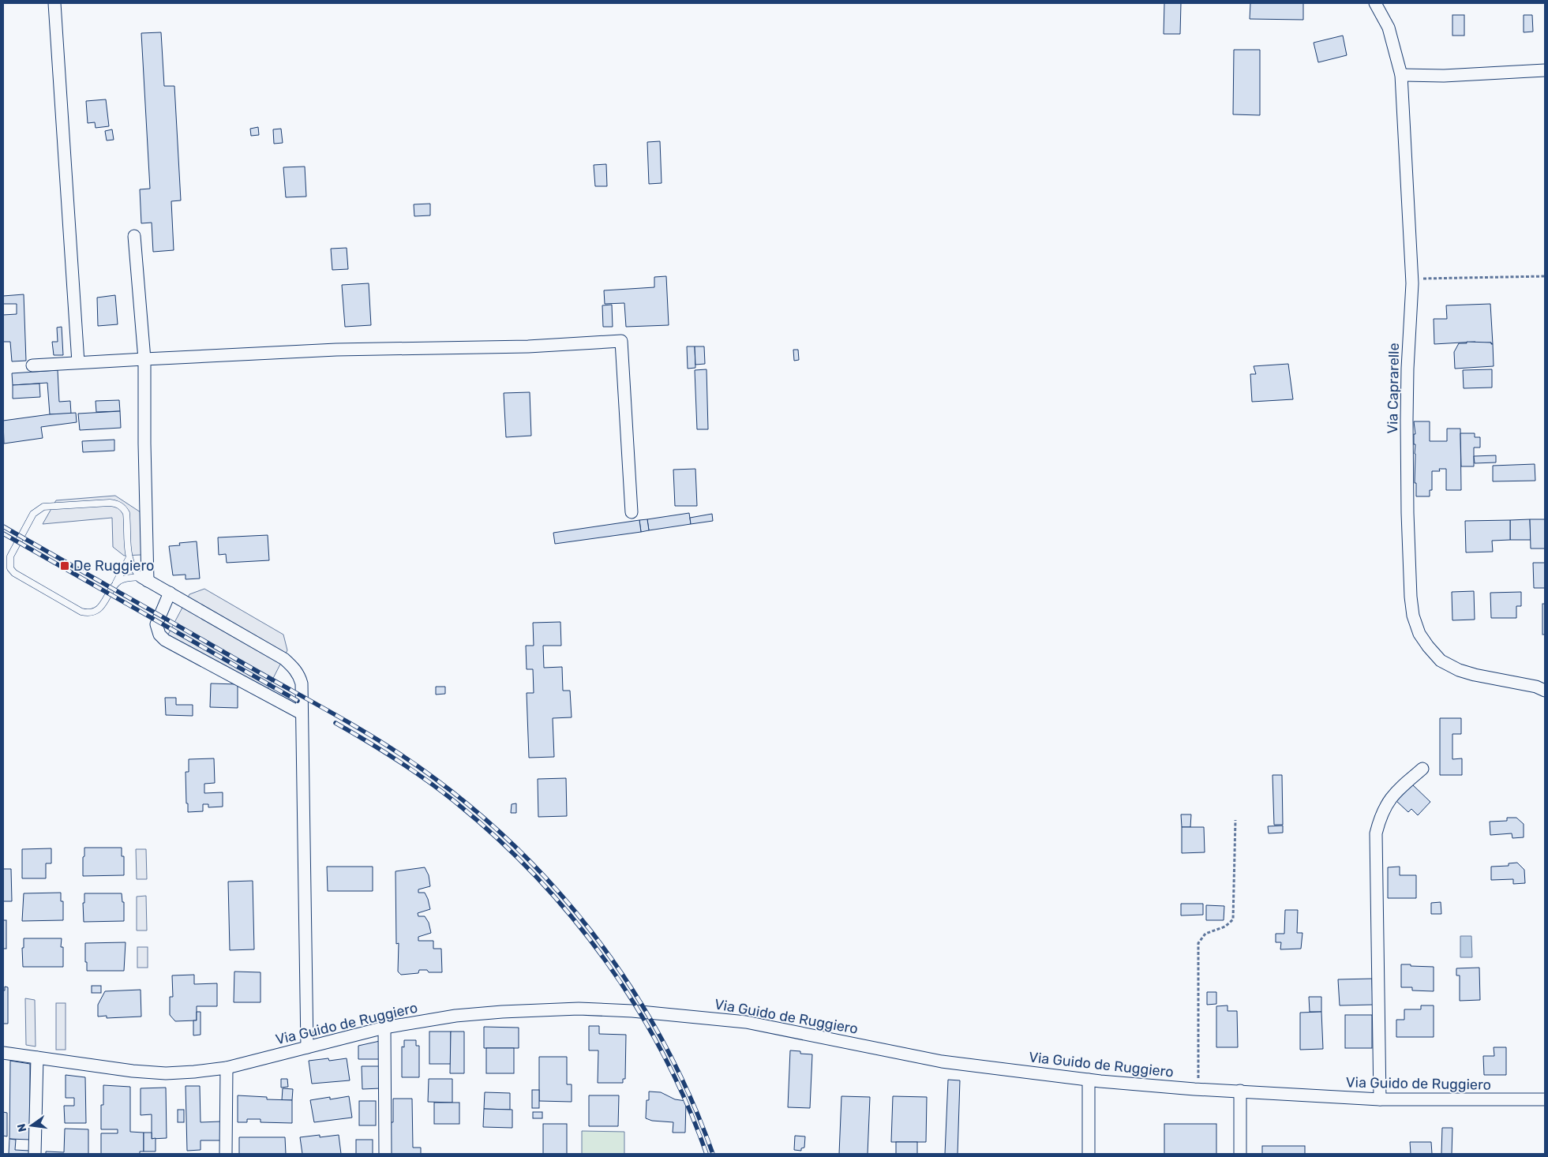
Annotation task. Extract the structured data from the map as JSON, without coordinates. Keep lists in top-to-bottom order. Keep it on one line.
{"streets":{"street":["Via Caprarelle","Via Guido de Ruggiero"]},"places":{"transit":["De Ruggiero"]},"north":"left"}
